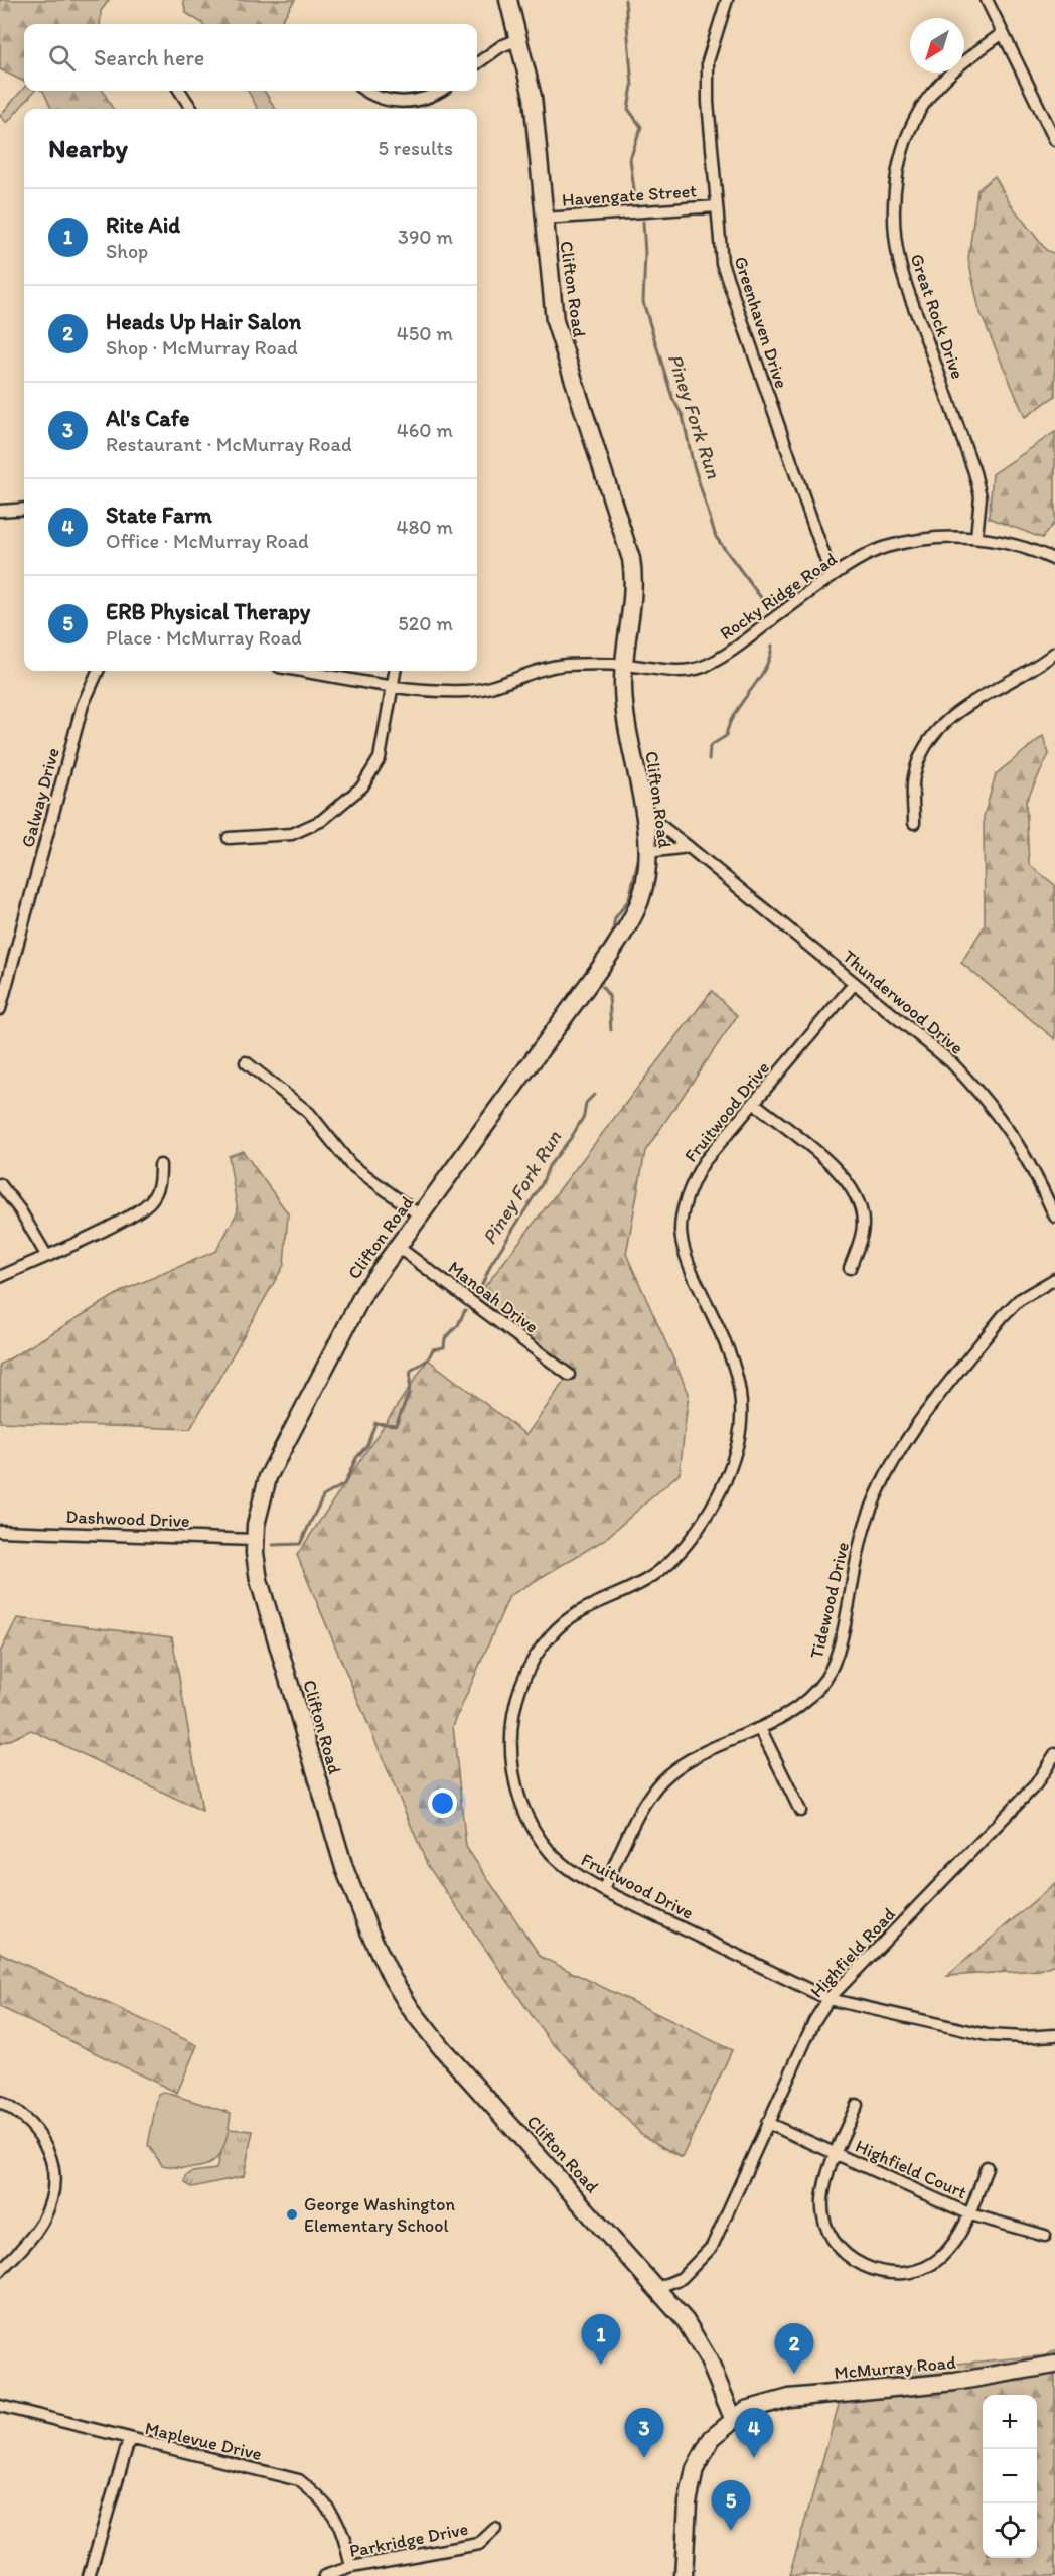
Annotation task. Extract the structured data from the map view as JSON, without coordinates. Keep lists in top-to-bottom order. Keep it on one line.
{"streets":{"main road":["Clifton Road","McMurray Road"],"street":["Havengate Street","Great Rock Drive","Greenhaven Drive","Rocky Ridge Road","Galway Drive","Thunderwood Drive","Fruitwood Drive","Manoah Drive","Dashwood Drive","Tidewood Drive","Highfield Road","Highfield Court","Maplevue Drive","Parkridge Drive"]},"crossings":[["Havengate Street","Clifton Road"],["Havengate Street","Greenhaven Drive"],["Clifton Road","Rocky Ridge Road"],["Clifton Road","Thunderwood Drive"],["Clifton Road","Manoah Drive"],["Clifton Road","Dashwood Drive"],["Clifton Road","Highfield Road"],["Clifton Road","McMurray Road"],["Great Rock Drive","Rocky Ridge Road"],["Greenhaven Drive","Rocky Ridge Road"],["Thunderwood Drive","Fruitwood Drive"],["Fruitwood Drive","Tidewood Drive"],["Fruitwood Drive","Highfield Road"],["Highfield Road","Highfield Court"],["Maplevue Drive","Parkridge Drive"]],"water":["Piney Fork Run"],"places":["George Washington Elementary School"],"north":"bottom left","page":{"search":"Search here","heading":["Nearby","5 results"],"list":[{"mark":"1","name":"Rite Aid","note":"Shop","value":"390 m"},{"mark":"2","name":"Heads Up Hair Salon","note":"Shop · McMurray Road","value":"450 m"},{"mark":"3","name":"Al's Cafe","note":"Restaurant · McMurray Road","value":"460 m"},{"mark":"4","name":"State Farm","note":"Office · McMurray Road","value":"480 m"},{"mark":"5","name":"ERB Physical Therapy","note":"Place · McMurray Road","value":"520 m"}],"pins":["1","2","3","4","5"],"map_buttons":["+","−"]}}
